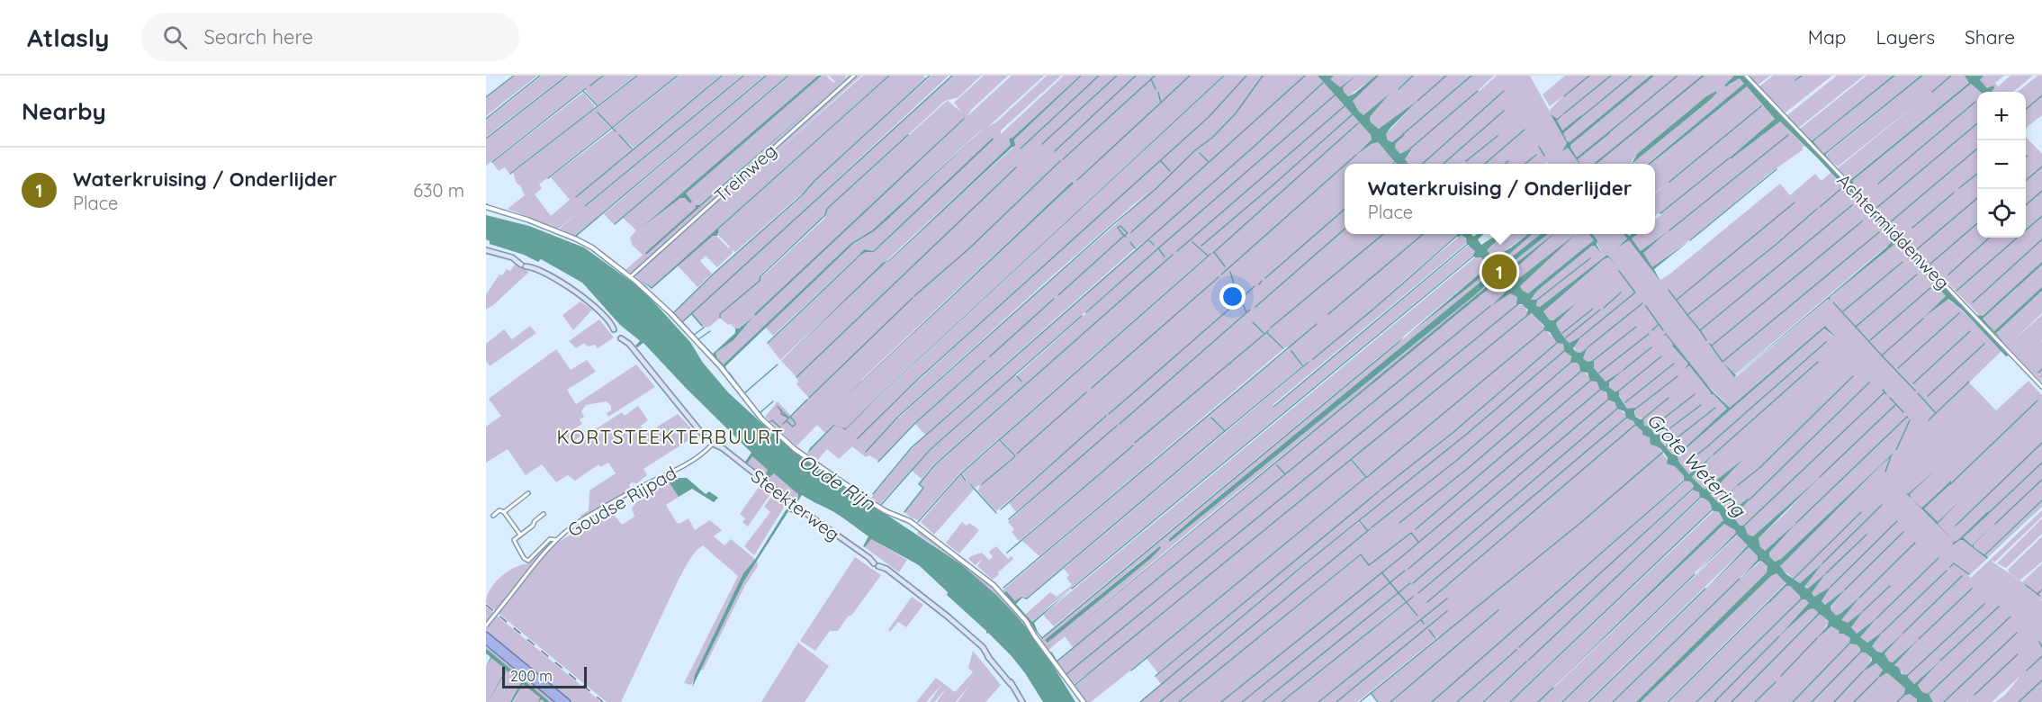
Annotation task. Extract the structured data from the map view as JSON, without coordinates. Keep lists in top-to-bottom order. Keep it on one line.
{"streets":{"main road":["Steekterweg"],"street":["Treinweg","Achtermiddenweg","Goudse Rijpad"]},"crossings":[["Goudse Rijpad","Steekterweg"]],"districts":["KORTSTEEKTERBUURT"],"water":["Grote Wetering","Oude Rijn"],"scale_bar":"200 m","page":{"header":"Atlasly","search":"Search here","nav":["Map","Layers","Share"],"heading":"Nearby","map_buttons":["+","−"],"list":[{"mark":"1","name":"Waterkruising / Onderlijder","note":"Place","value":"630 m"}],"popup":["Waterkruising / Onderlijder","Place"],"pins":"1","scale":"200 m"}}
